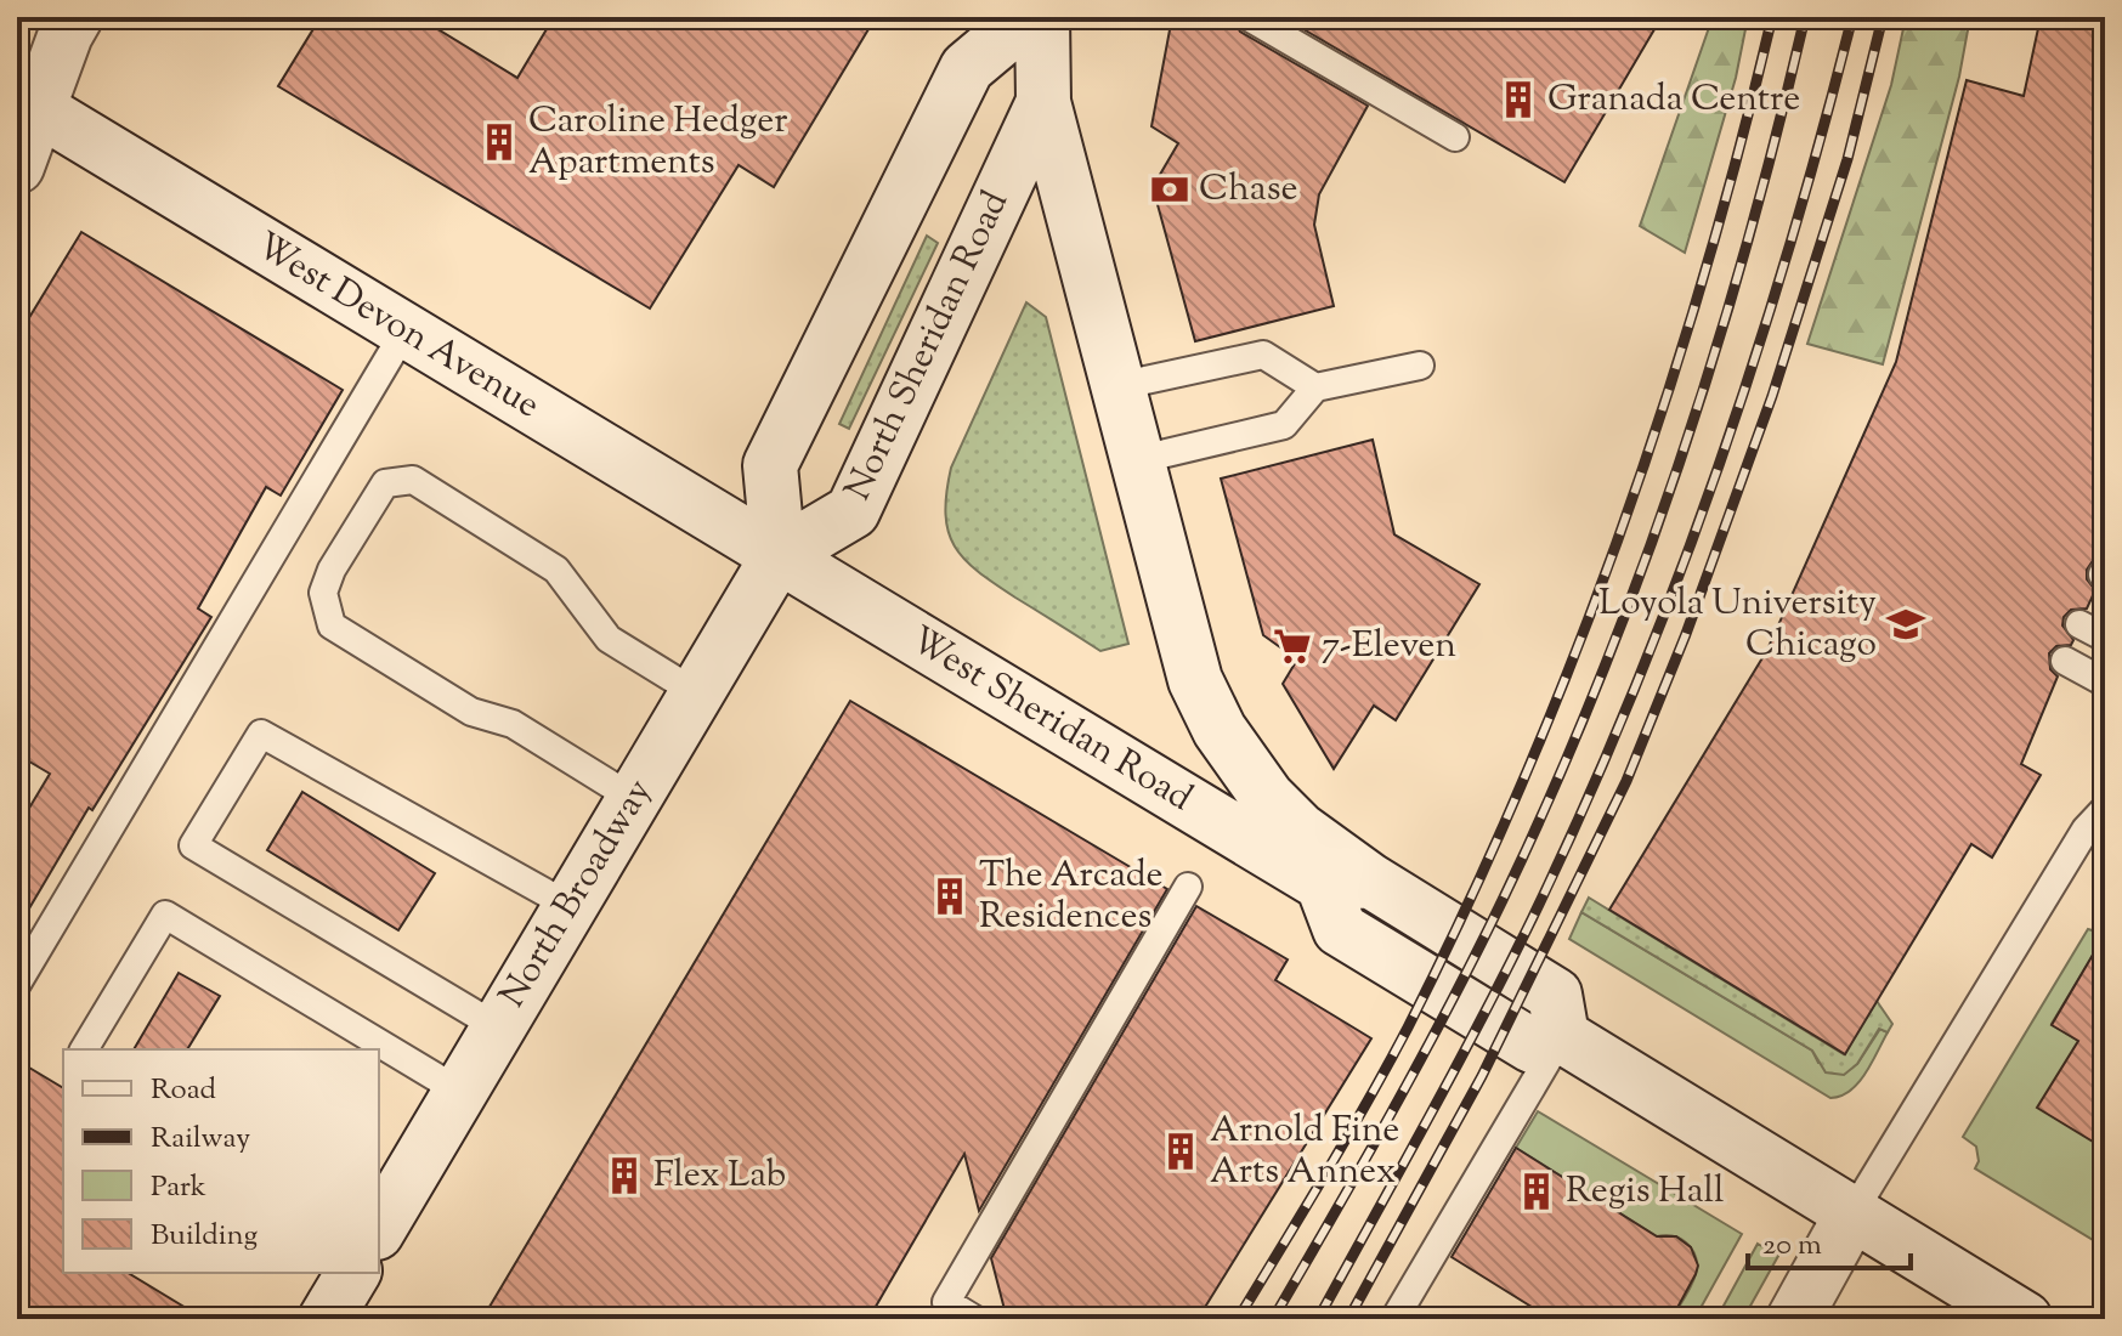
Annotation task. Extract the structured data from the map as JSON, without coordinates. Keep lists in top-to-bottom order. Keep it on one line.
{"streets":{"main road":["West Devon Avenue","North Sheridan Road","West Sheridan Road","North Broadway"]},"crossings":[["West Devon Avenue","North Sheridan Road"],["West Devon Avenue","West Sheridan Road"],["West Devon Avenue","North Broadway"],["North Sheridan Road","West Sheridan Road"],["North Sheridan Road","North Broadway"],["West Sheridan Road","North Broadway"]],"places":{"building":["Granada Centre","Caroline Hedger Apartments","The Arcade Residences","Arnold Fine Arts Annex","Flex Lab","Regis Hall"],"bank":["Chase"],"school or university":["Loyola University Chicago"],"supermarket":["7-Eleven"]},"legend":["Road","Railway","Park","Building"],"scale_bar":"20 m"}
